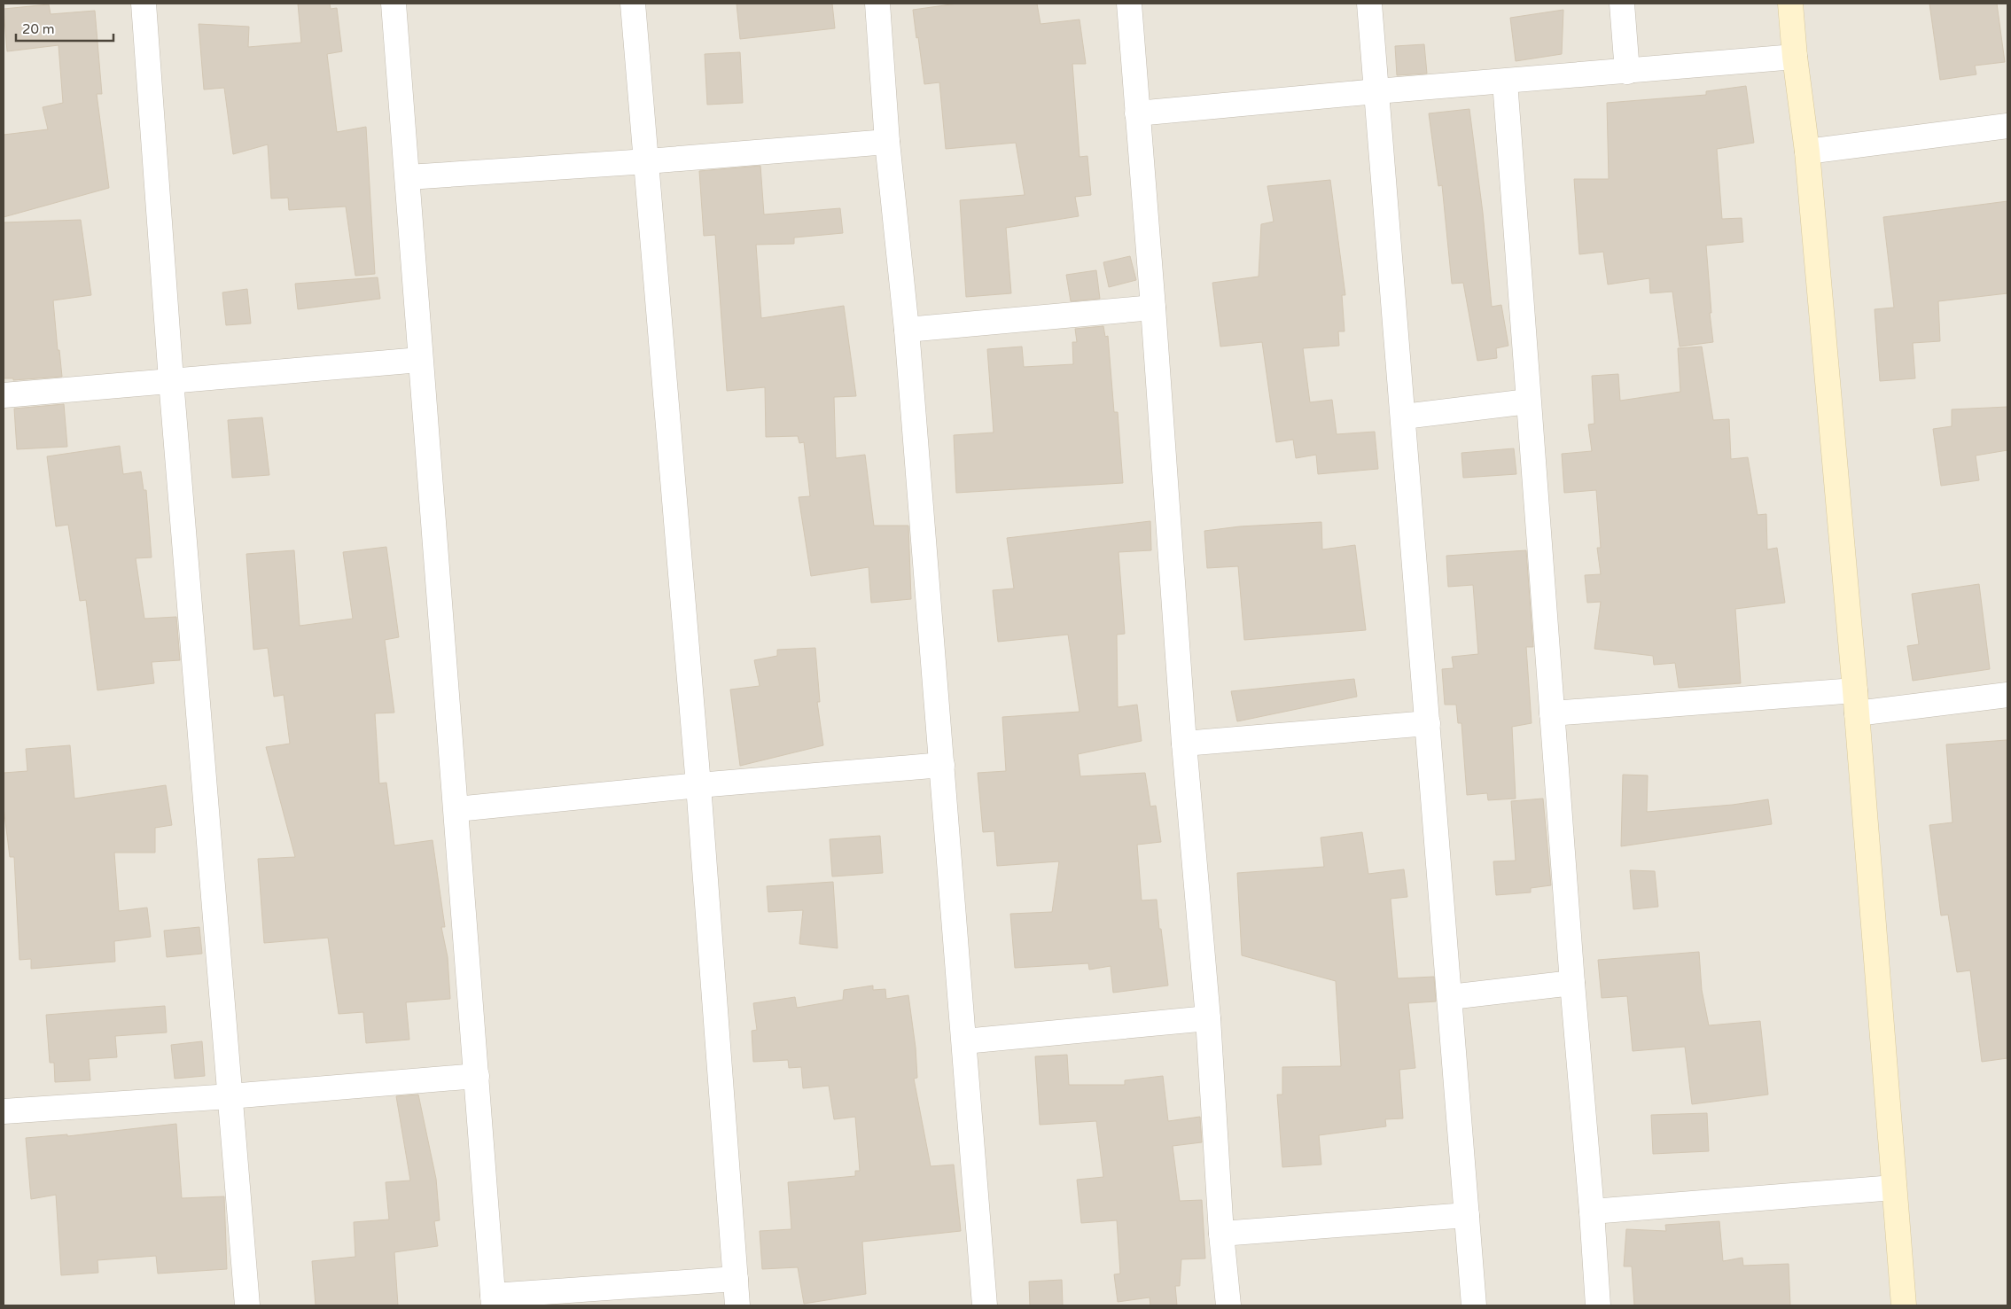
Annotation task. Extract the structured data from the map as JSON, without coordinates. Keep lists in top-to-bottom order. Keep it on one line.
{"scale_bar":"20 m"}
